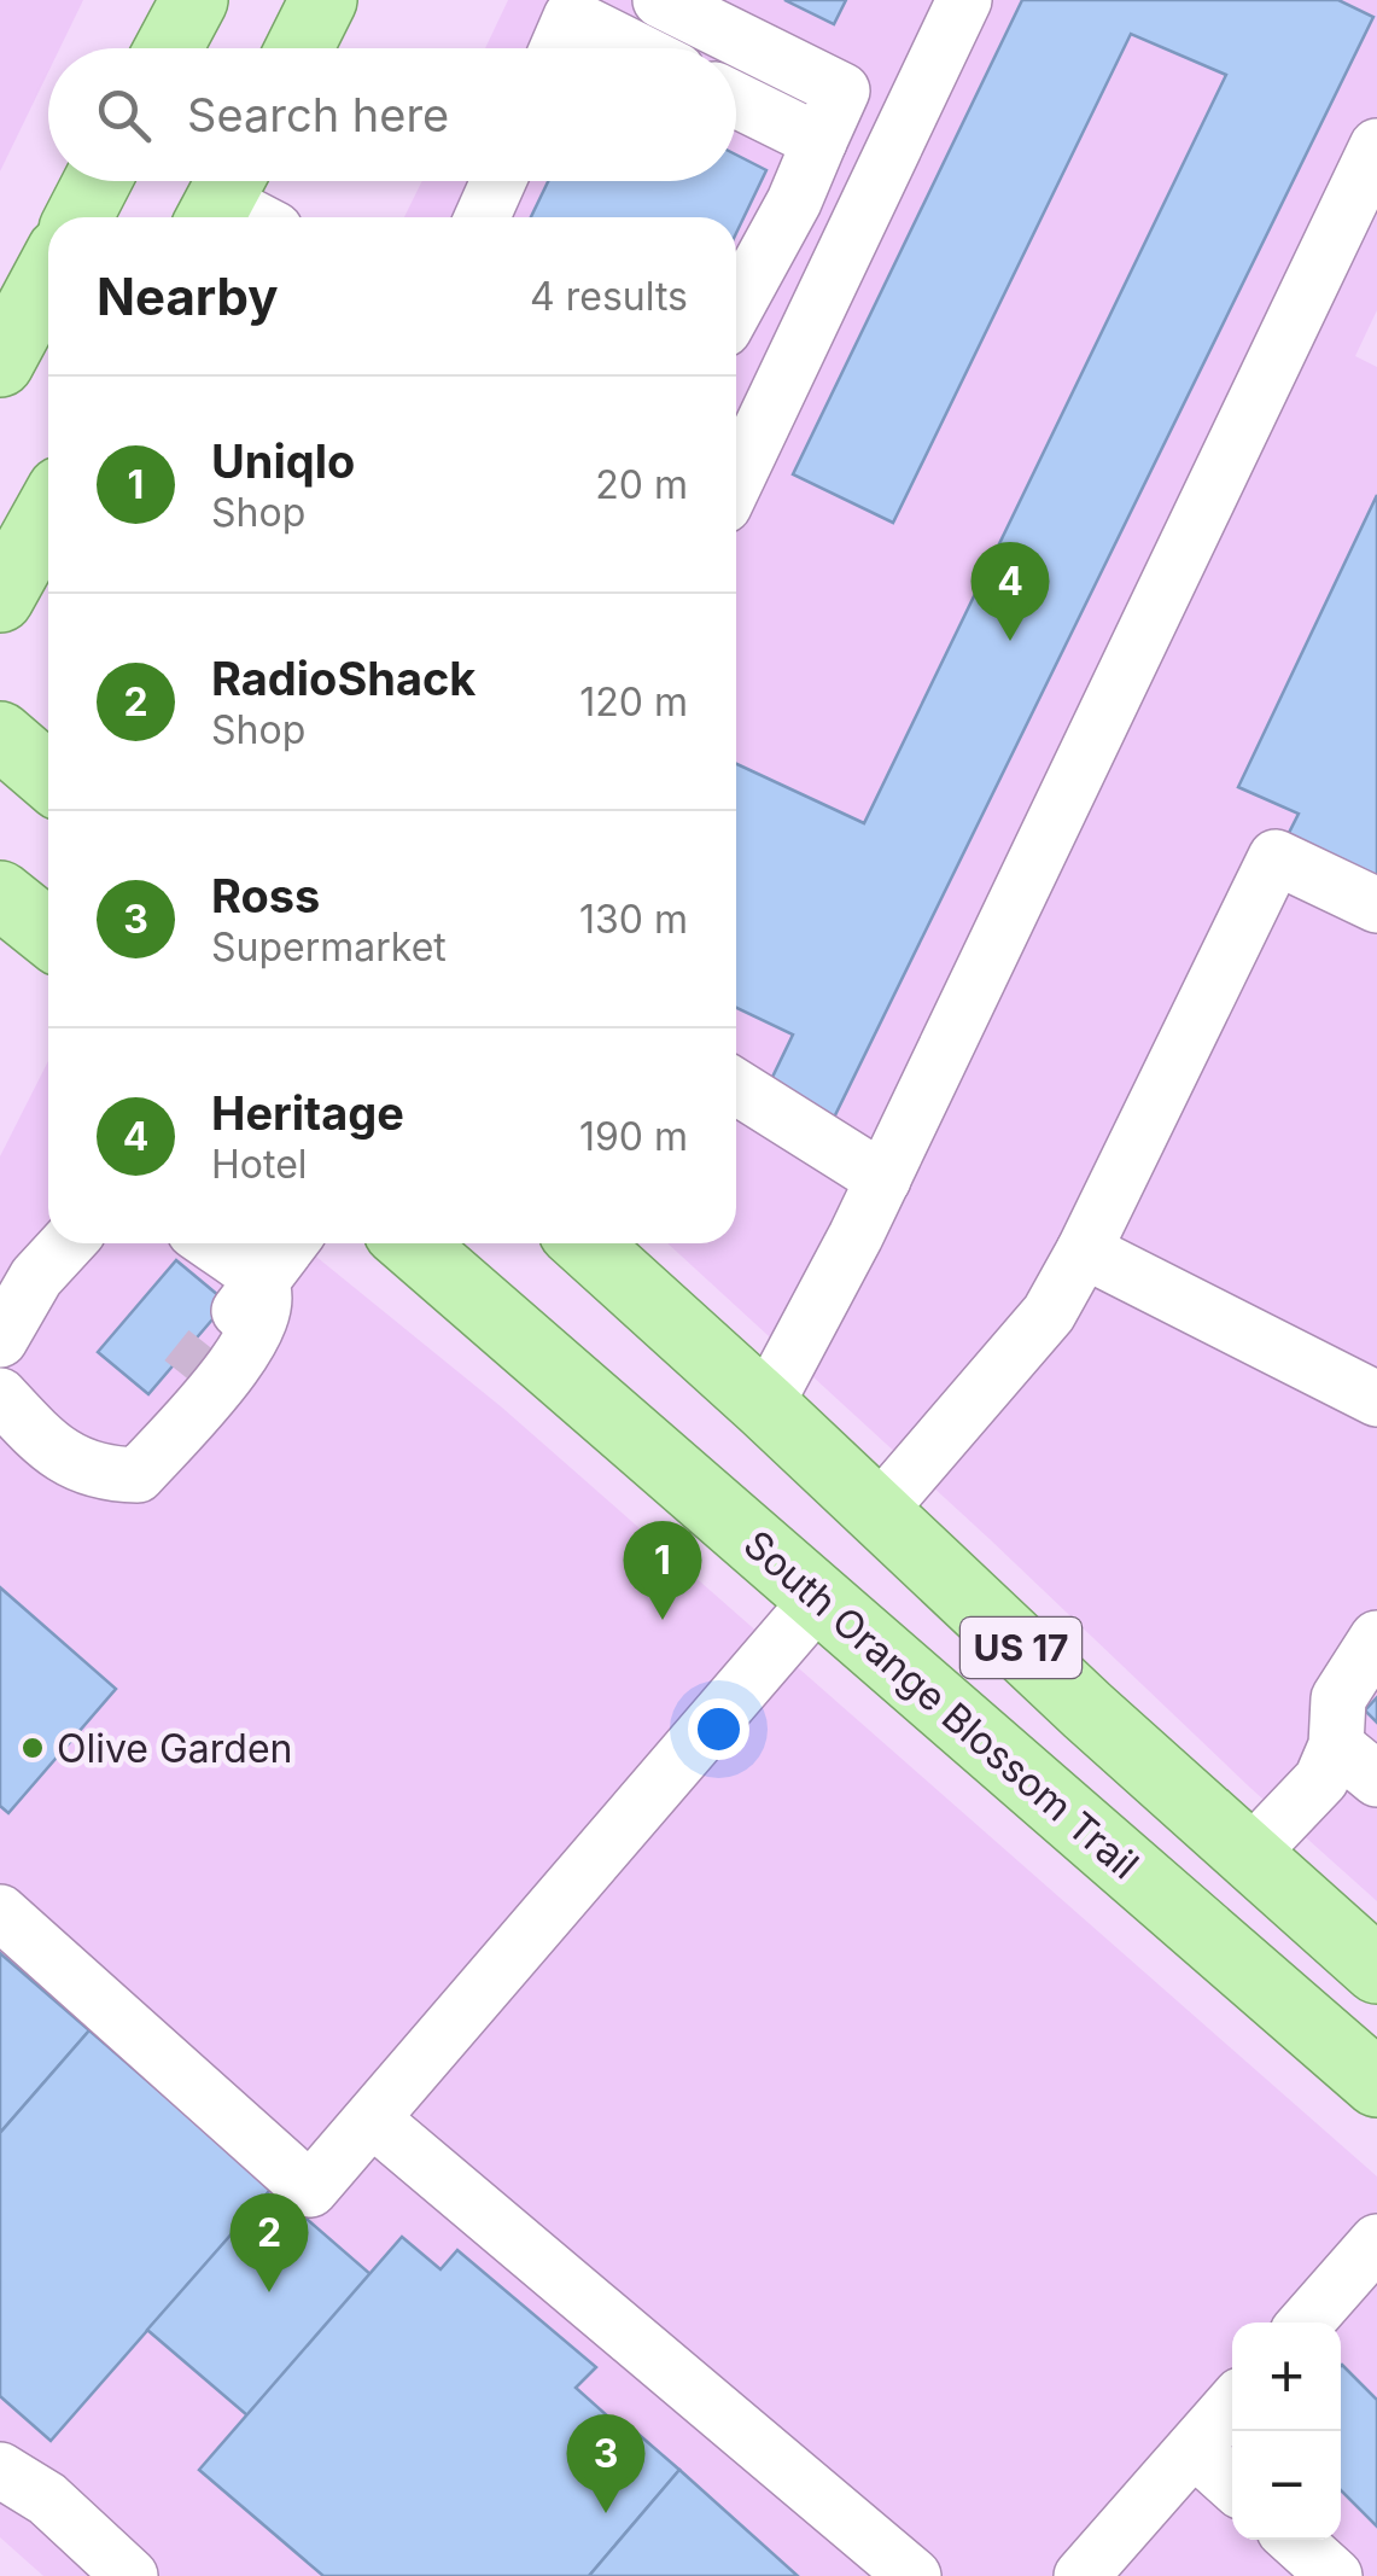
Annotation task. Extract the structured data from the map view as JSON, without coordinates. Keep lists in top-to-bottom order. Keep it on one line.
{"streets":{"main road":["US 17","South Orange Blossom Trail"]},"places":["Olive Garden"],"page":{"search":"Search here","heading":["Nearby","4 results"],"list":[{"mark":"1","name":"Uniqlo","note":"Shop","value":"20 m"},{"mark":"2","name":"RadioShack","note":"Shop","value":"120 m"},{"mark":"3","name":"Ross","note":"Supermarket","value":"130 m"},{"mark":"4","name":"Heritage","note":"Hotel","value":"190 m"}],"pins":["4","1","2","3"],"map_buttons":["+","−"]}}
